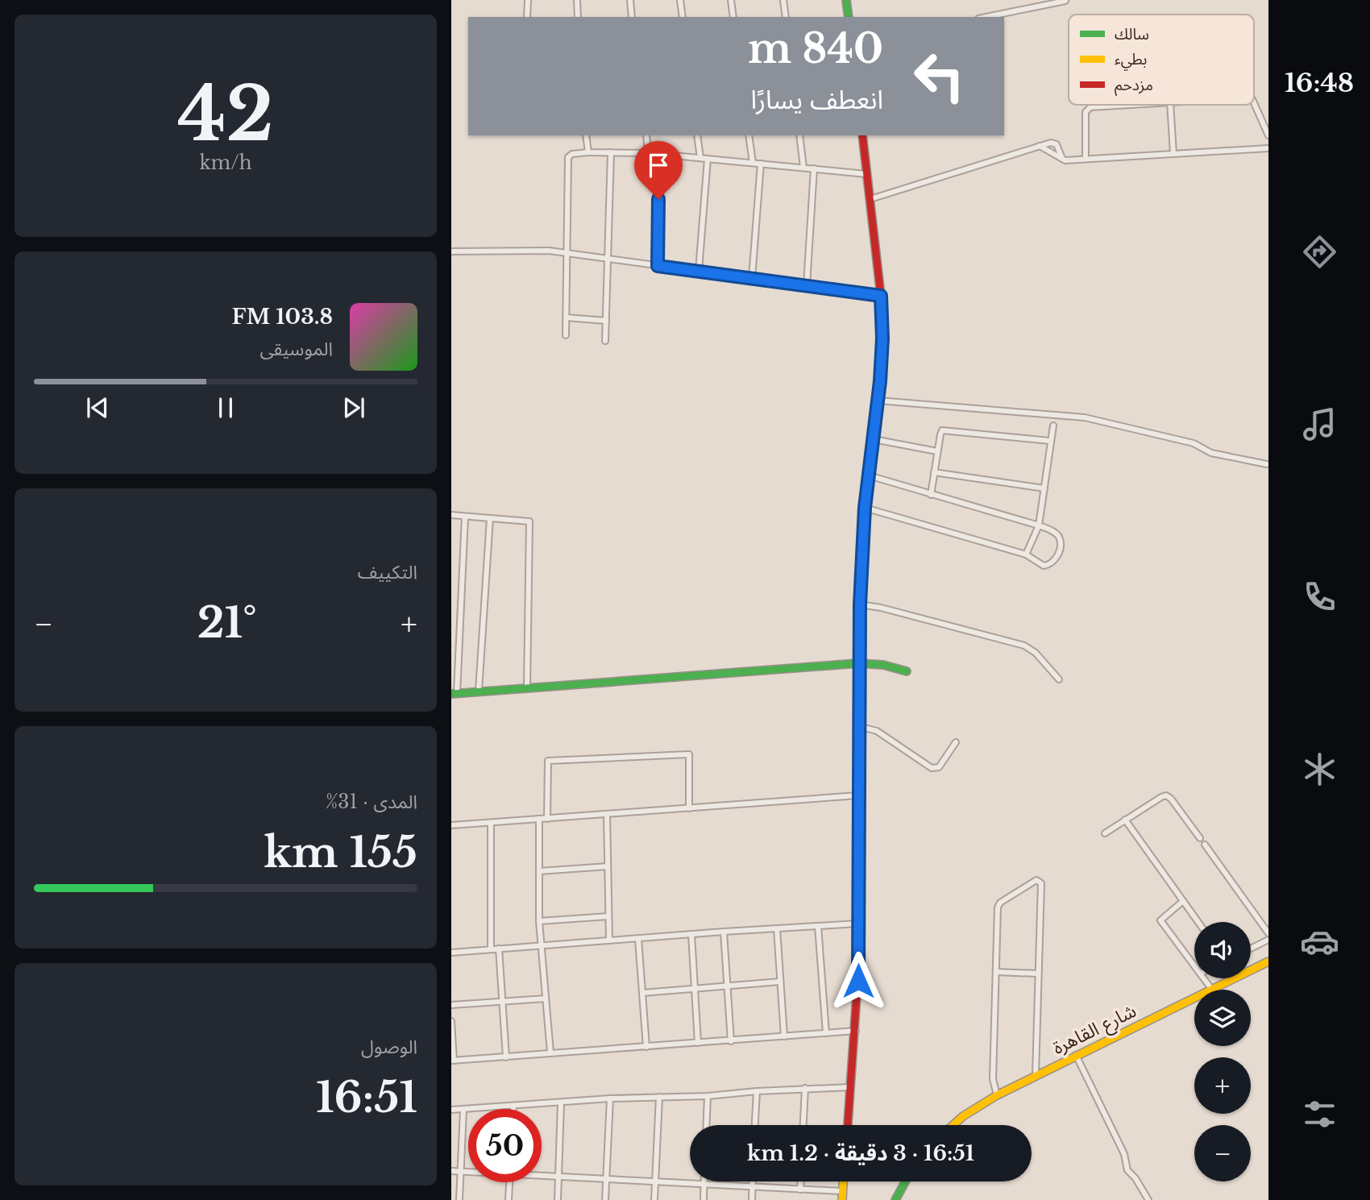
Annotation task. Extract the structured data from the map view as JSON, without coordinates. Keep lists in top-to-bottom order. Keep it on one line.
{"streets":{"main road":["شارع القاهرة"]},"legend":["سالك","بطيء","مزدحم"],"page":{"tabs":"16:48","tile":[["42","km/h"],"التكييف",["المدى · 31%","155 km"],["الوصول","16:51"]],"turn":["840 m","انعطف يسارًا"],"song":["103.8 FM","الموسيقى"],"heat":["−","21°","+"],"map_buttons":["+","−"],"limit":"50","trip":"16:51 · 3 دقيقة · 1.2 km"}}
